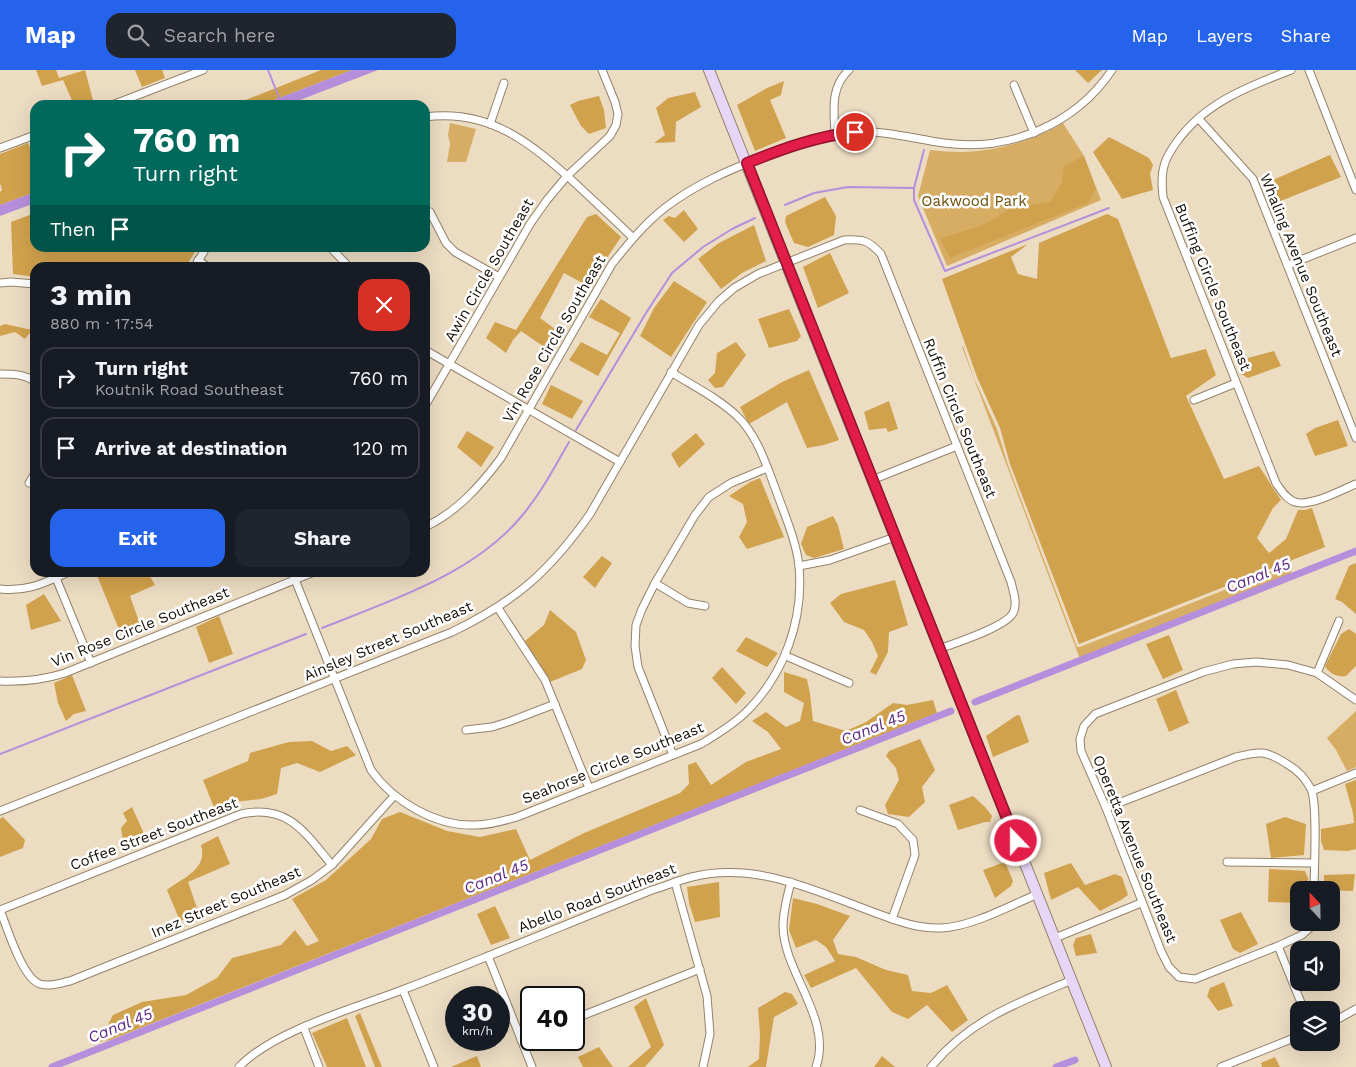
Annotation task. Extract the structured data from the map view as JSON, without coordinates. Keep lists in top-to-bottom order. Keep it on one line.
{"streets":{"street":["Whaling Avenue Southeast","Awin Circle Southeast","Buffing Circle Southeast","Vin Rose Circle Southeast","Ruffin Circle Southeast","Ainsley Street Southeast","Seahorse Circle Southeast","Coffee Street Southeast","Operetta Avenue Southeast","Abello Road Southeast","Inez Street Southeast"]},"crossings":[["Whaling Avenue Southeast","Buffing Circle Southeast"],["Ruffin Circle Southeast","Ainsley Street Southeast"],["Ainsley Street Southeast","Seahorse Circle Southeast"],["Seahorse Circle Southeast","Inez Street Southeast"],["Coffee Street Southeast","Inez Street Southeast"]],"water":["Canal 45"],"parks":["Oakwood Park"],"north":"top","page":{"header":"Map","search":"Search here","nav":["Map","Layers","Share"],"turn":["760 m","Turn right"],"then":"Then","heading":["3 min","880 m · 17:54"],"list":[{"name":"Turn right","note":"Koutnik Road Southeast","value":"760 m"},{"name":"Arrive at destination","value":"120 m"}],"buttons":["Exit","Share"],"speed":"30 km/h","limit":"40"}}
